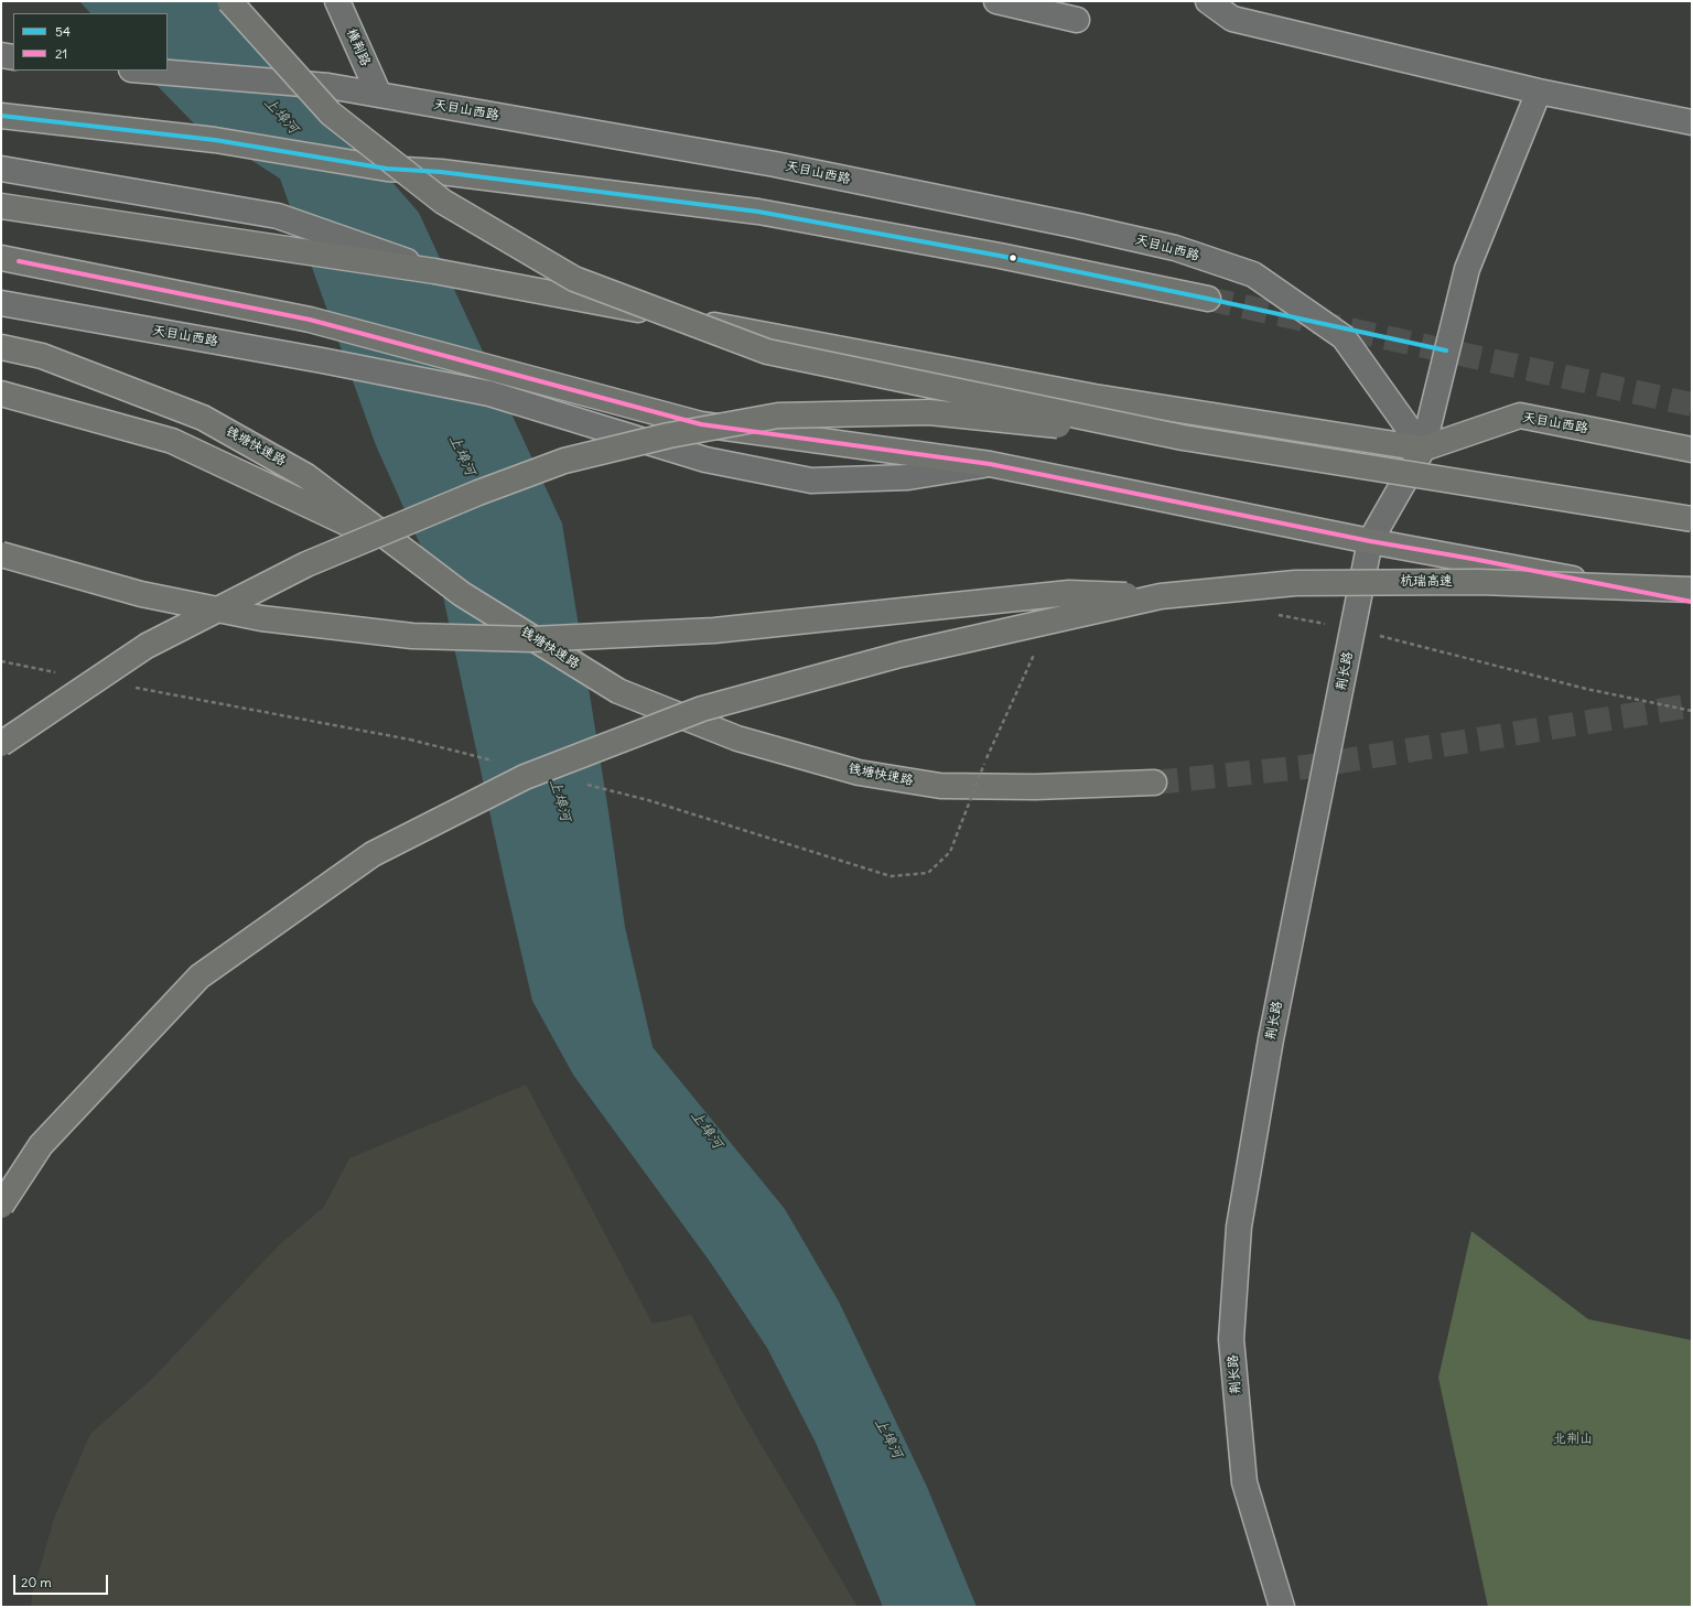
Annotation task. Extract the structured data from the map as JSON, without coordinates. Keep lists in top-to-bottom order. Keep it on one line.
{"streets":{"main road":["横荆路","天目山西路","钱塘快速路","杭瑞高速","荆长路"]},"crossings":[["横荆路","天目山西路"],["天目山西路","荆长路"]],"water":["上埠河"],"parks":["北荆山"],"lines":["transit line 54","transit line 21"],"legend":["54","21"],"scale_bar":"20 m"}
